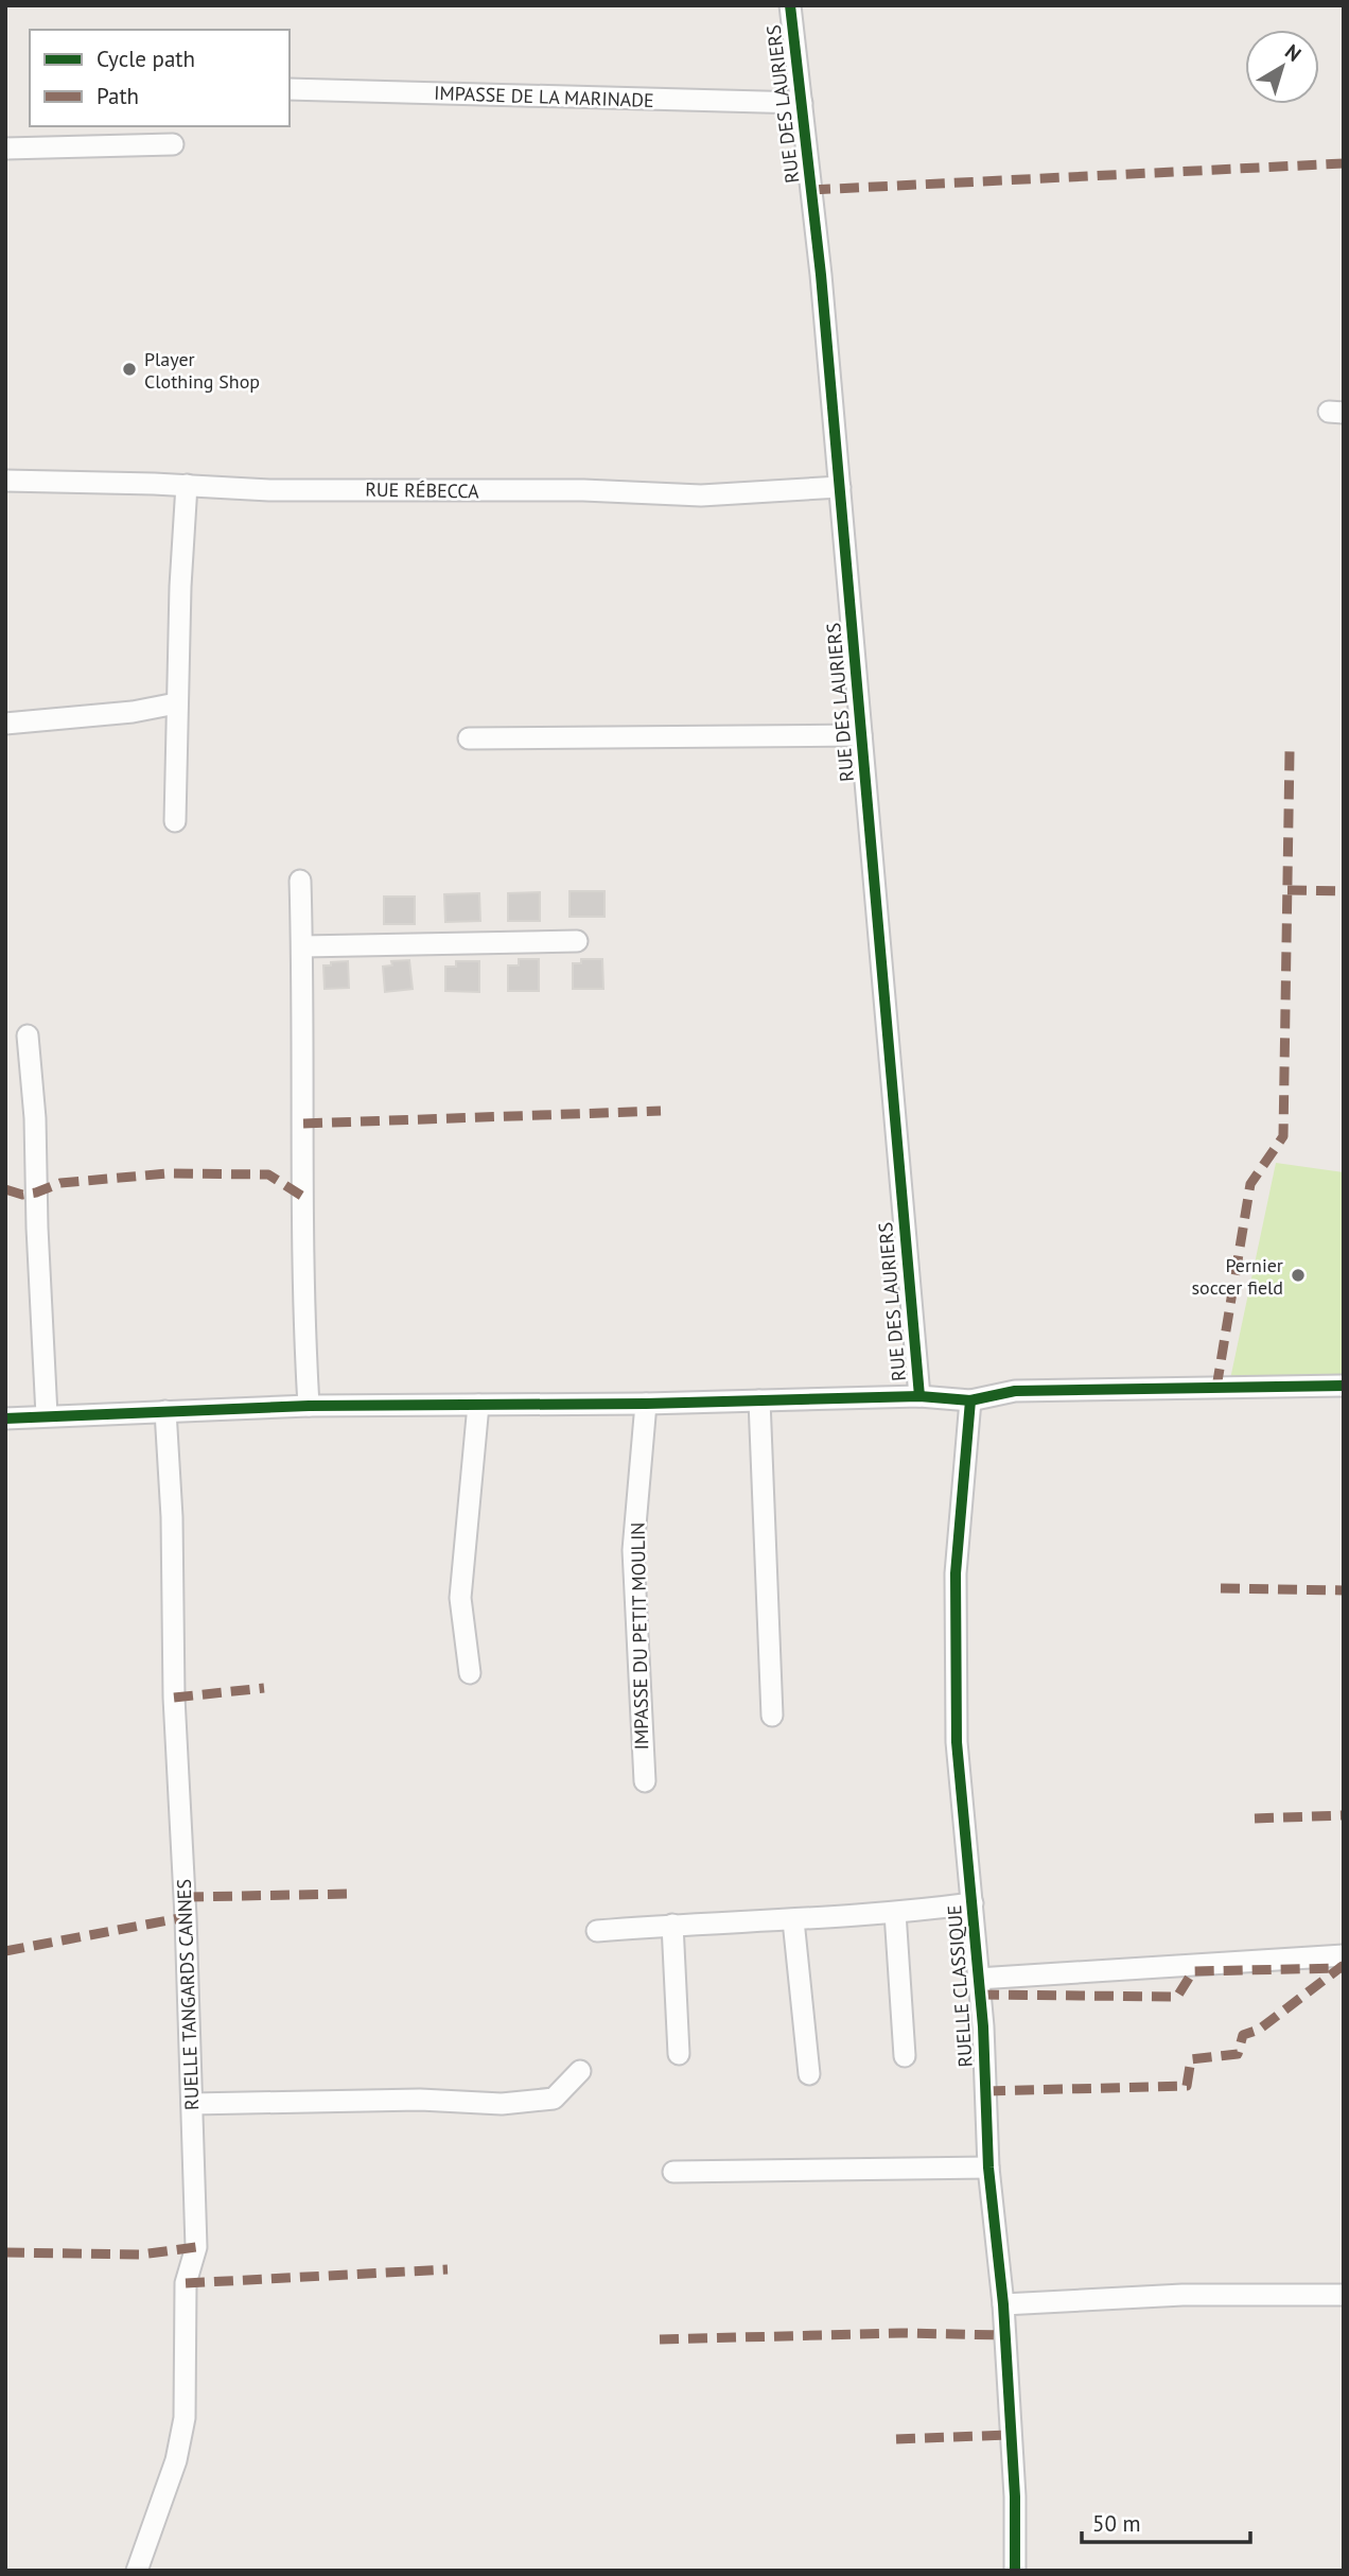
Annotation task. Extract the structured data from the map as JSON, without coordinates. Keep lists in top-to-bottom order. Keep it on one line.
{"streets":{"street":["IMPASSE DE LA MARINADE","RUE DES LAURIERS","RUE RÉBECCA","IMPASSE DU PETIT MOULIN","RUELLE CLASSIQUE","RUELLE TANGARDS CANNES"]},"crossings":[["IMPASSE DE LA MARINADE","RUE DES LAURIERS"],["RUE DES LAURIERS","RUE RÉBECCA"]],"places":["Player Clothing Shop","Pernier soccer field"],"legend":["Cycle path","Path"],"scale_bar":"50 m","north":"top right"}
